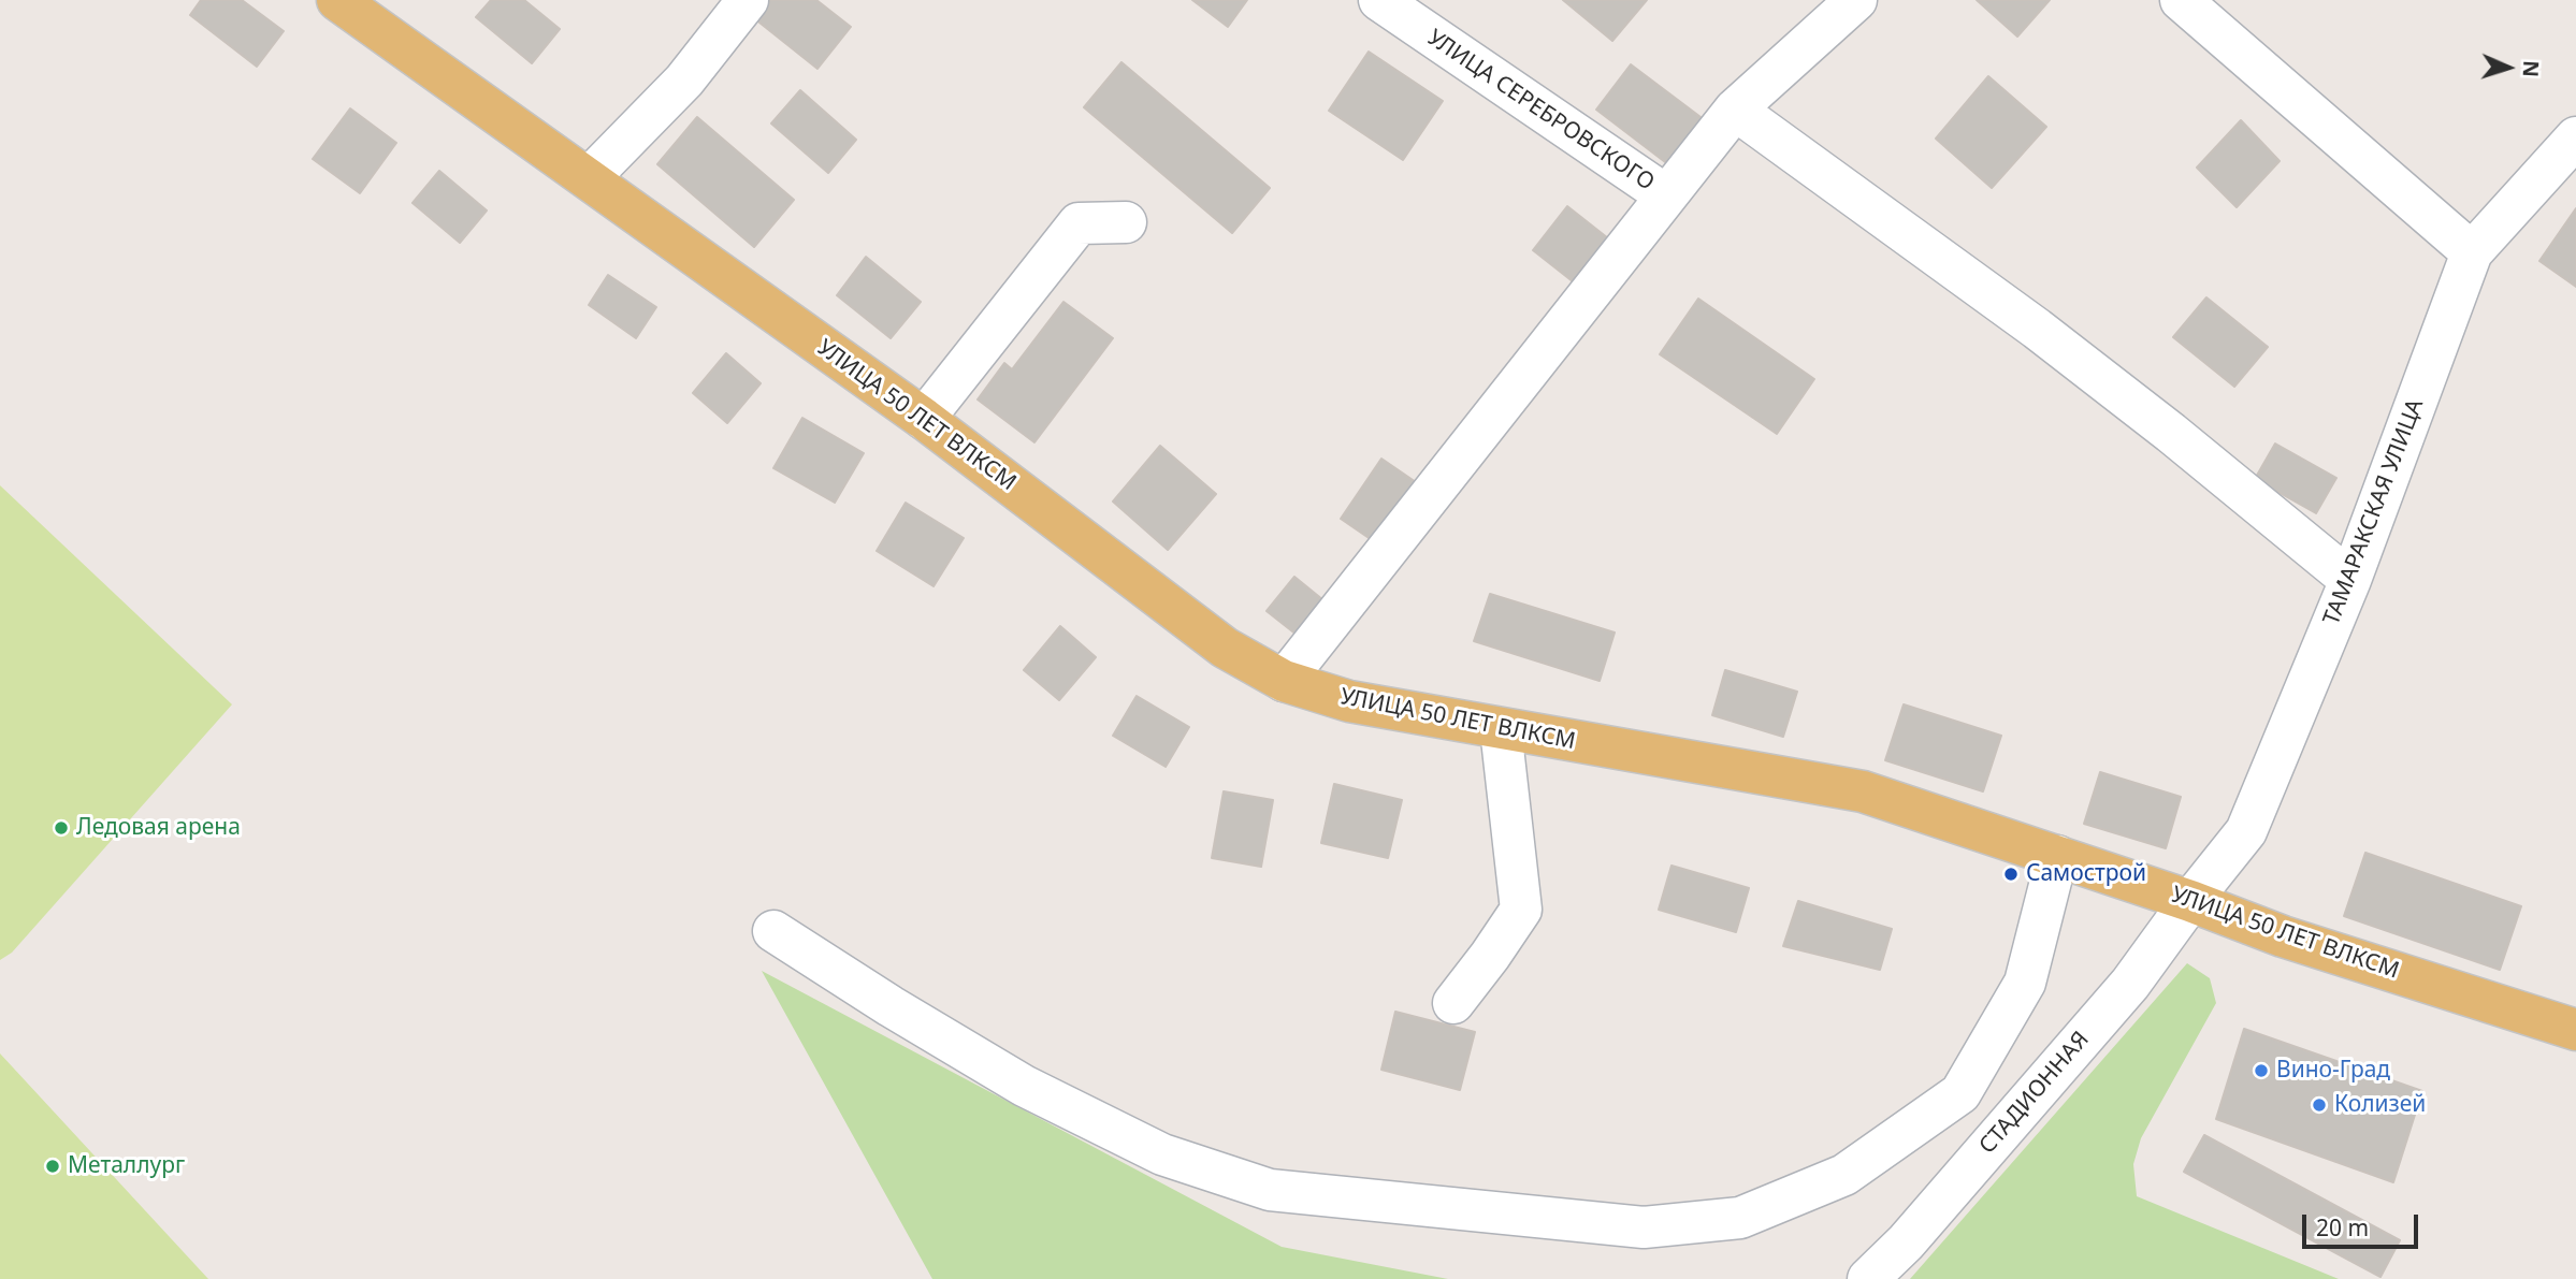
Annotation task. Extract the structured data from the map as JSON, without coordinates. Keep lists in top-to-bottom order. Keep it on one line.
{"streets":{"main road":["УЛИЦА 50 ЛЕТ ВЛКСМ"],"street":["УЛИЦА СЕРЕБРОВСКОГО","ТАМАРАКСКАЯ УЛИЦА","СТАДИОННАЯ"]},"crossings":[["УЛИЦА 50 ЛЕТ ВЛКСМ","ТАМАРАКСКАЯ УЛИЦА"],["УЛИЦА 50 ЛЕТ ВЛКСМ","СТАДИОННАЯ"],["ТАМАРАКСКАЯ УЛИЦА","СТАДИОННАЯ"]],"places":["Ледовая арена","Самострой","Вино-Град","Колизей","Металлург"],"scale_bar":"20 m","north":"right"}
